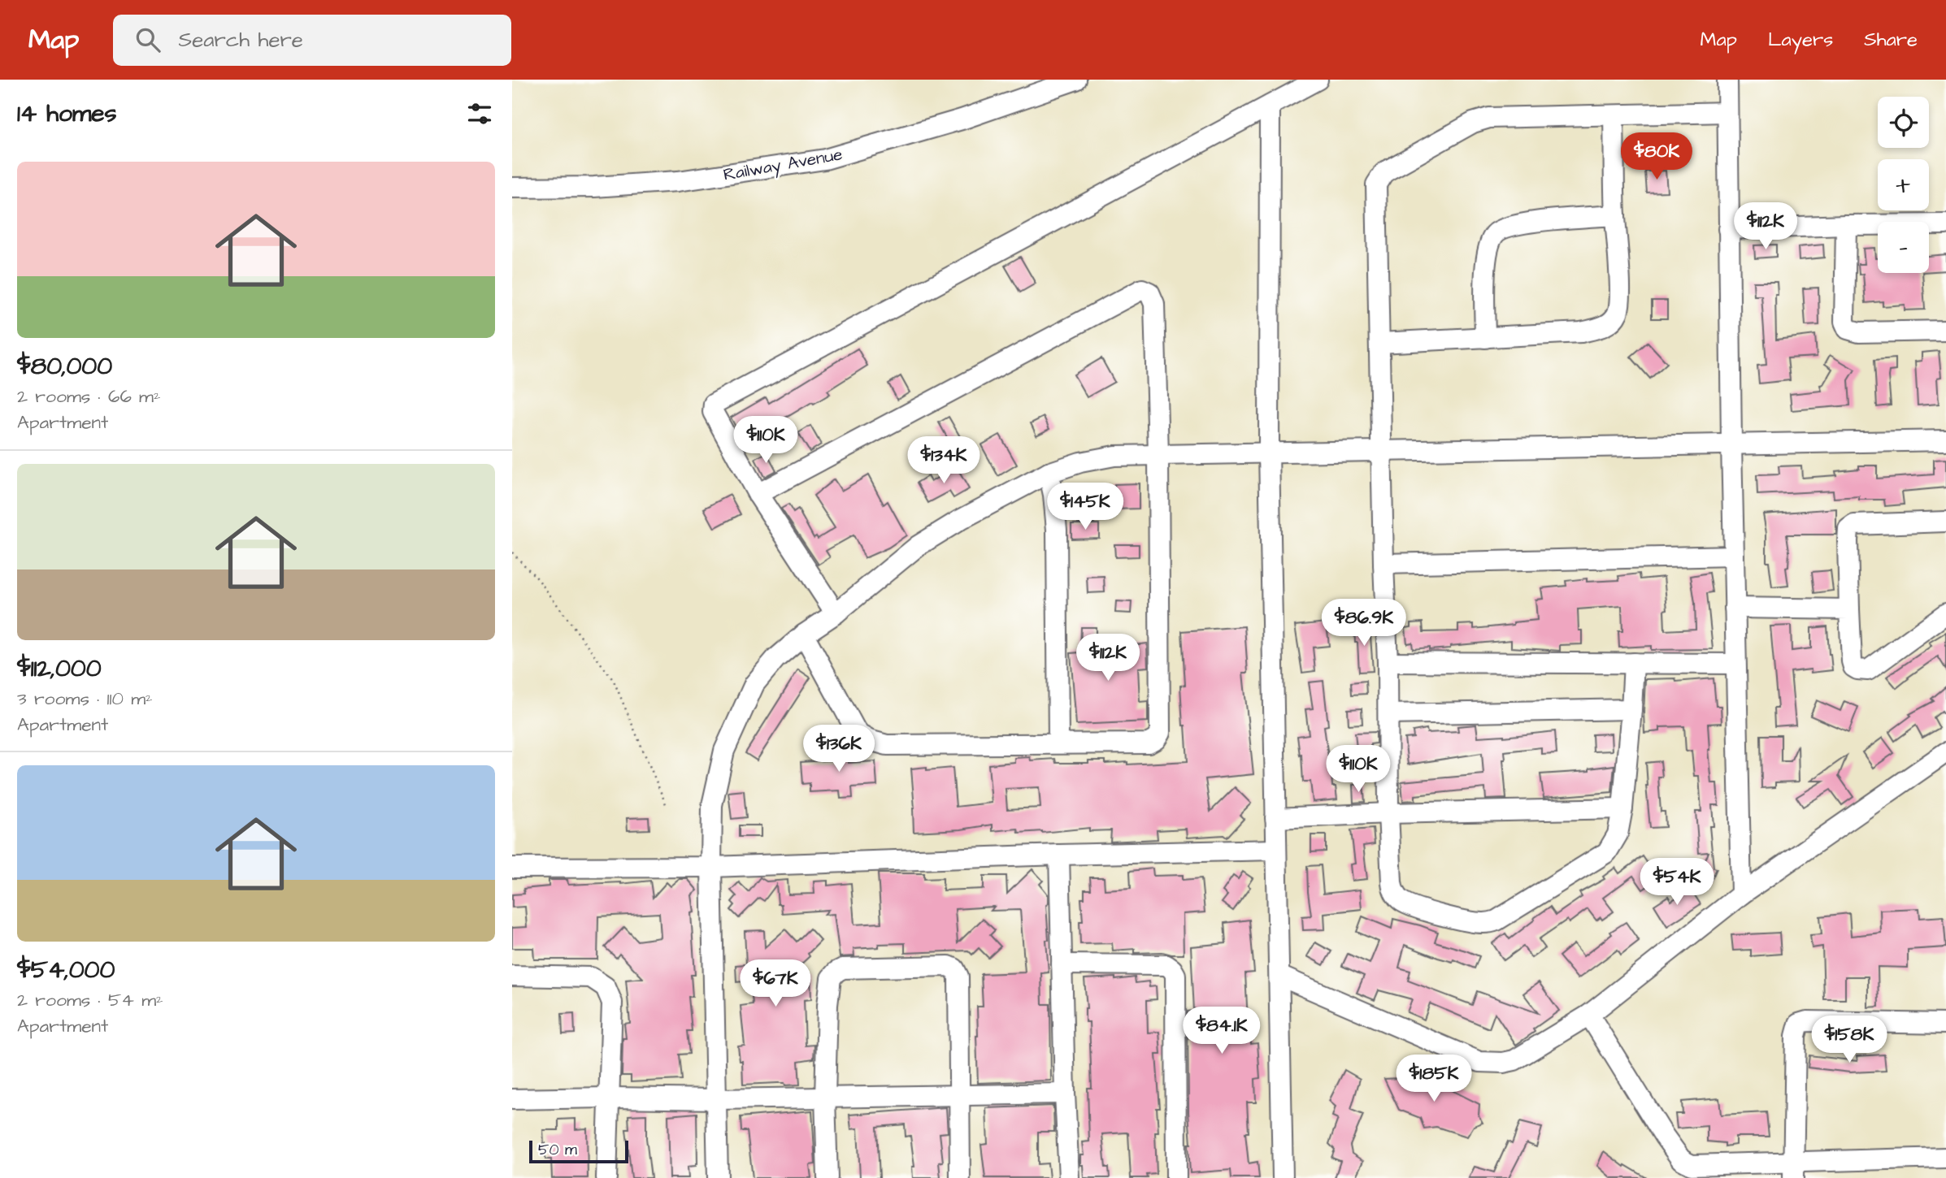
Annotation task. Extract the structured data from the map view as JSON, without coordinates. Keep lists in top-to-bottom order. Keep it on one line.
{"streets":{"street":["Railway Avenue"]},"scale_bar":"50 m","page":{"header":"Map","search":"Search here","nav":["Map","Layers","Share"],"heading":"14 homes","map_buttons":["+","−"],"price":["$80K","$112K","$110K","$134K","$145K","$86.9K","$112K","$136K","$110K","$54K","$67K","$84.1K","$158K","$185K"],"list":[{"name":"$80,000","note":"2 rooms · 66 m² · Apartment"},{"name":"$112,000","note":"3 rooms · 110 m² · Apartment"},{"name":"$54,000","note":"2 rooms · 54 m² · Apartment"}],"scale":"50 m"}}
